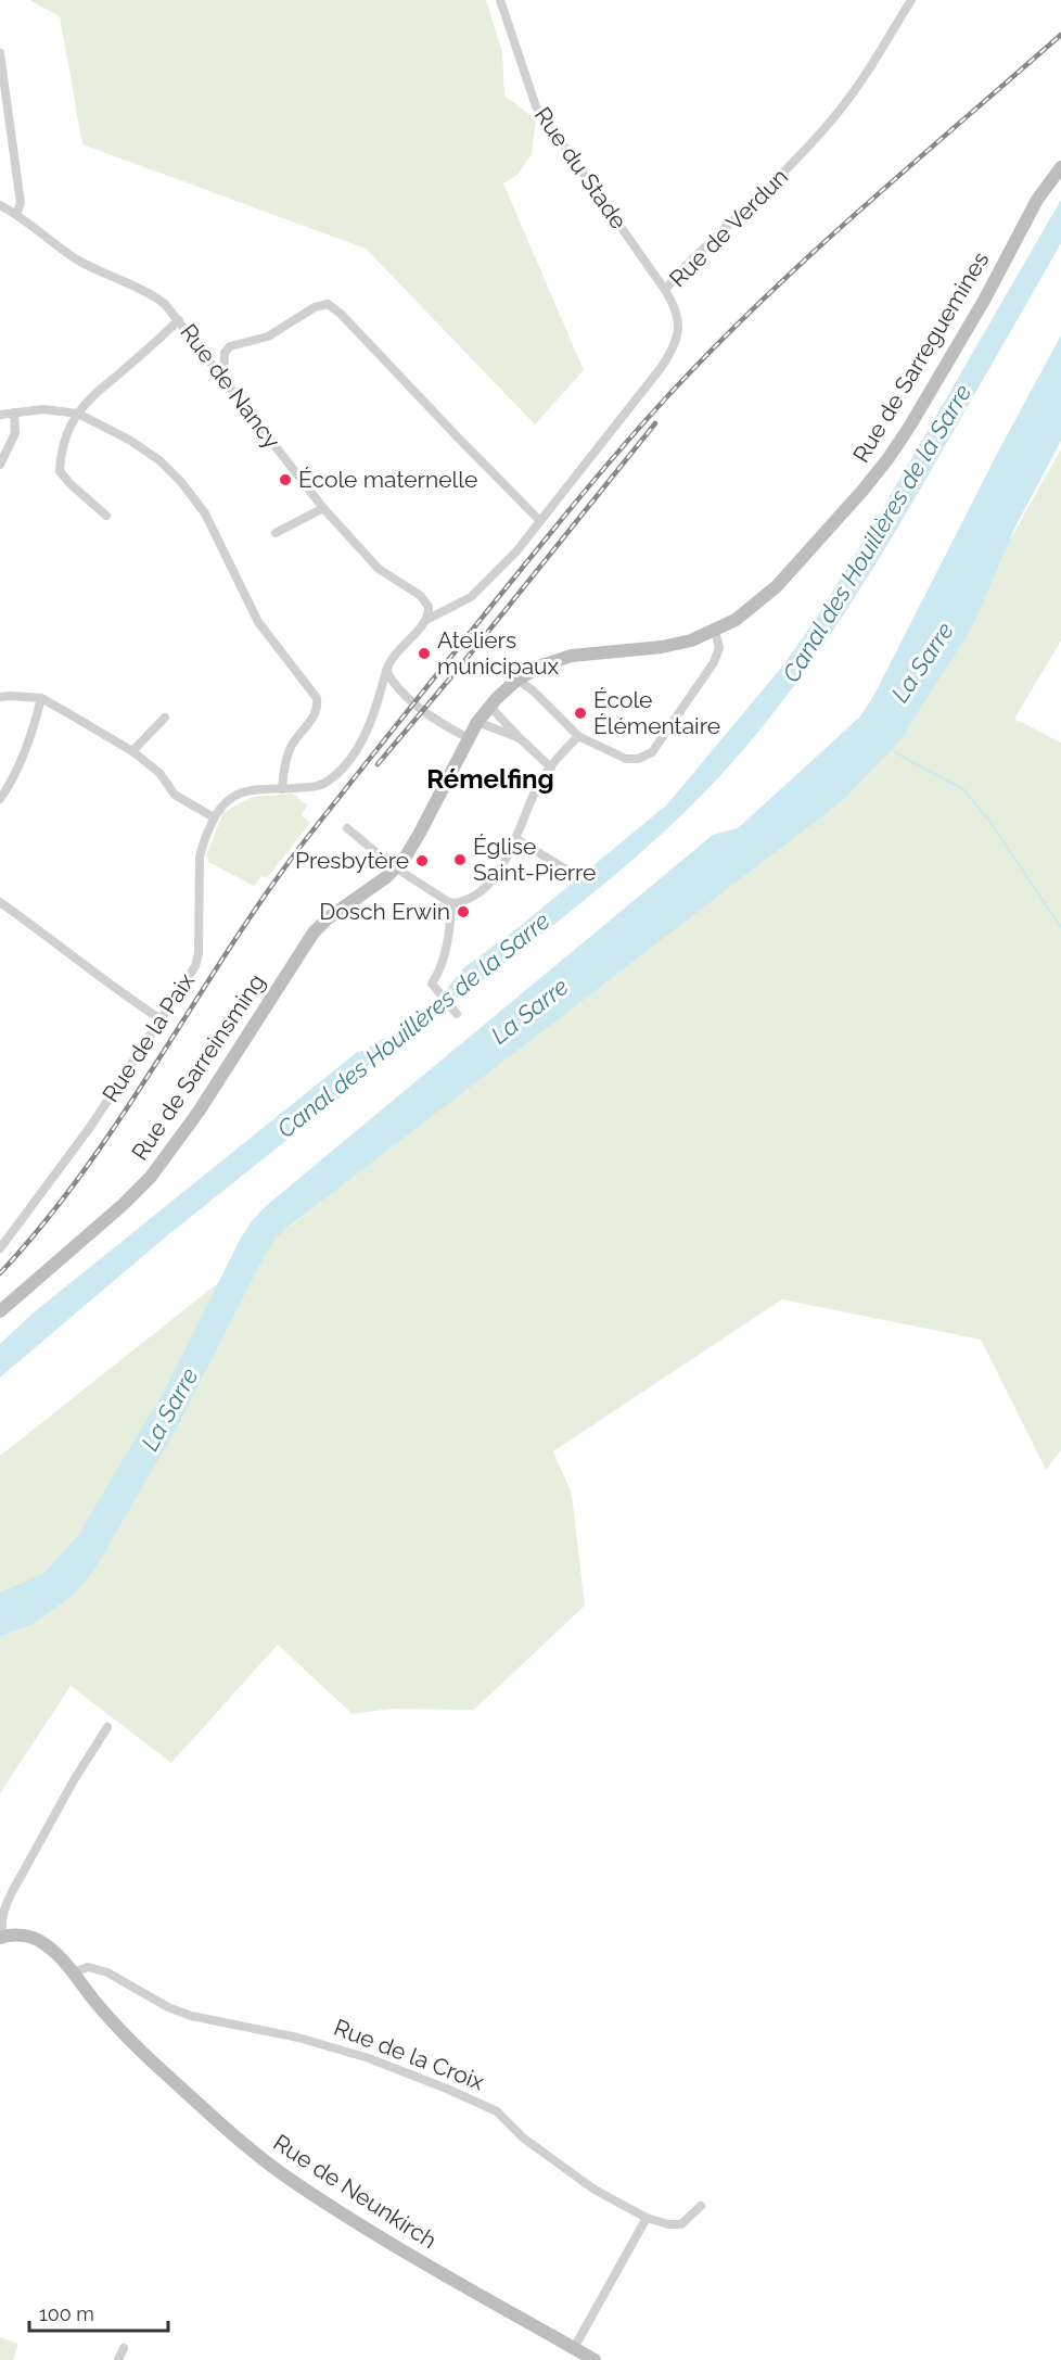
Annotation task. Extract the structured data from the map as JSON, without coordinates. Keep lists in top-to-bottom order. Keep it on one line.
{"streets":{"street":["Rue du Stade","Rue de Verdun","Rue de Sarreguemines","Rue de Nancy","Rue de la Paix","Rue de Sarreinsming","Rue de la Croix","Rue de Neunkirch"]},"crossings":[["Rue du Stade","Rue de Verdun"],["Rue de Verdun","Rue de la Paix"],["Rue de Sarreguemines","Rue de Sarreinsming"],["Rue de la Croix","Rue de Neunkirch"]],"districts":["Rémelfing"],"water":["Canal des Houillères de la Sarre","La Sarre"],"places":["École maternelle","Ateliers municipaux","École Élémentaire","Église Saint-Pierre","Presbytère","Dosch Erwin"],"scale_bar":"100 m"}
